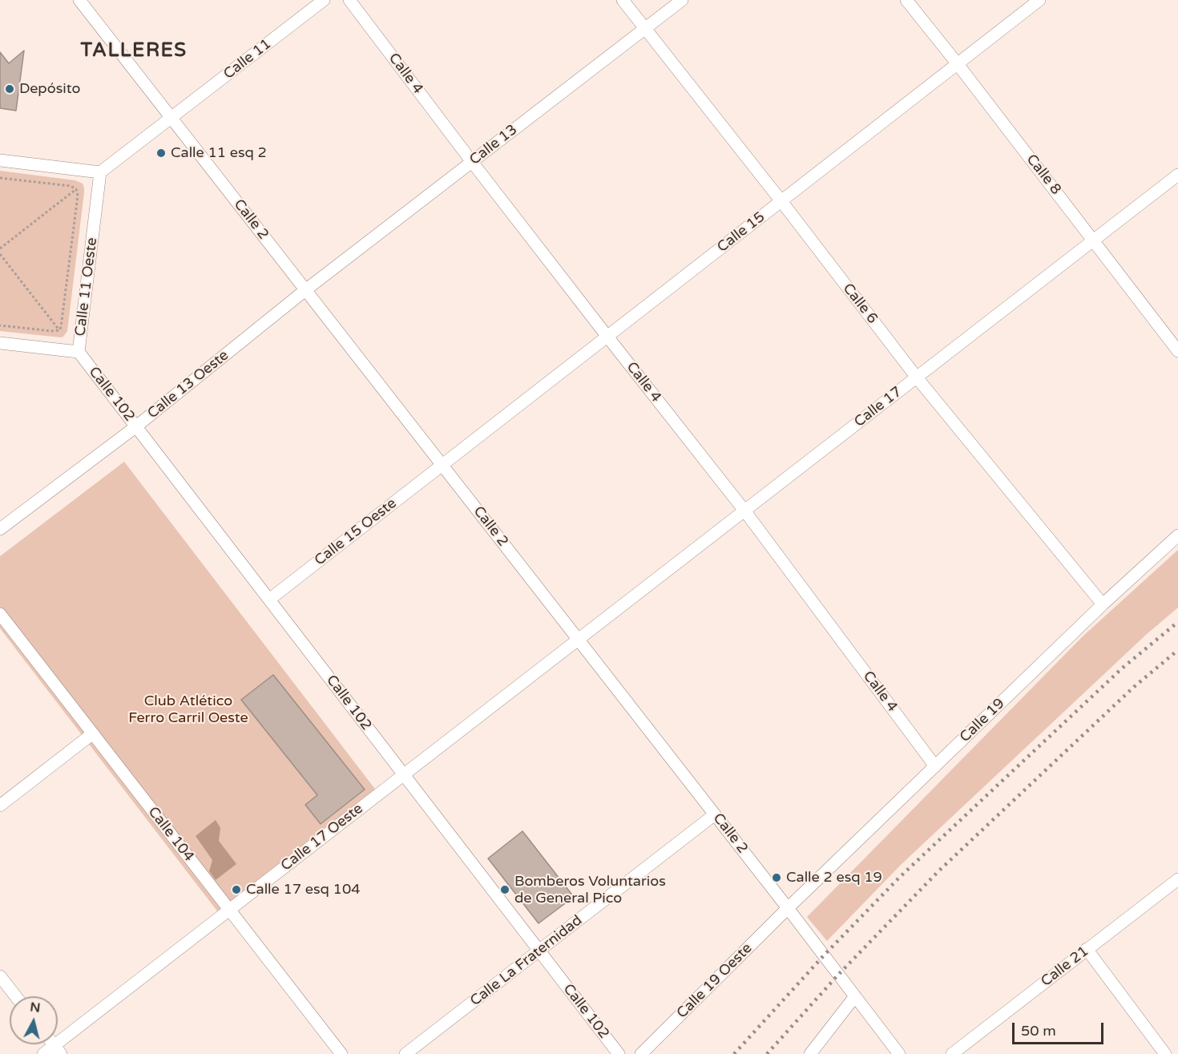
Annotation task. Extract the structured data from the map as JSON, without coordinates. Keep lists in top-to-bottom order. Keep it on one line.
{"streets":{"street":["Calle 11","Calle 4","Calle 13","Calle 8","Calle 2","Calle 15","Calle 11 Oeste","Calle 6","Calle 13 Oeste","Calle 102","Calle 17","Calle 15 Oeste","Calle 19","Calle 104","Calle 17 Oeste","Calle La Fraternidad","Calle 21","Calle 19 Oeste"]},"crossings":[["Calle 11","Calle 2"],["Calle 4","Calle 13"],["Calle 4","Calle 15"],["Calle 4","Calle 17"],["Calle 4","Calle 19"],["Calle 13","Calle 2"],["Calle 13","Calle 6"],["Calle 13","Calle 13 Oeste"],["Calle 8","Calle 15"],["Calle 8","Calle 17"],["Calle 2","Calle 15"],["Calle 2","Calle 13 Oeste"],["Calle 2","Calle 17"],["Calle 2","Calle 15 Oeste"],["Calle 2","Calle 19"],["Calle 2","Calle 17 Oeste"],["Calle 2","Calle La Fraternidad"],["Calle 2","Calle 19 Oeste"],["Calle 15","Calle 6"],["Calle 15","Calle 15 Oeste"],["Calle 11 Oeste","Calle 102"],["Calle 6","Calle 17"],["Calle 6","Calle 19"],["Calle 13 Oeste","Calle 102"],["Calle 102","Calle 15 Oeste"],["Calle 102","Calle 17 Oeste"],["Calle 102","Calle La Fraternidad"],["Calle 17","Calle 17 Oeste"],["Calle 19","Calle 19 Oeste"],["Calle 104","Calle 17 Oeste"]],"districts":["TALLERES"],"parks":["Club Atlético Ferro Carril Oeste"],"places":["Depósito","Calle 11 esq 2","Calle 2 esq 19","Calle 17 esq 104","Bomberos Voluntarios de General Pico"],"scale_bar":"50 m","north":"top"}
